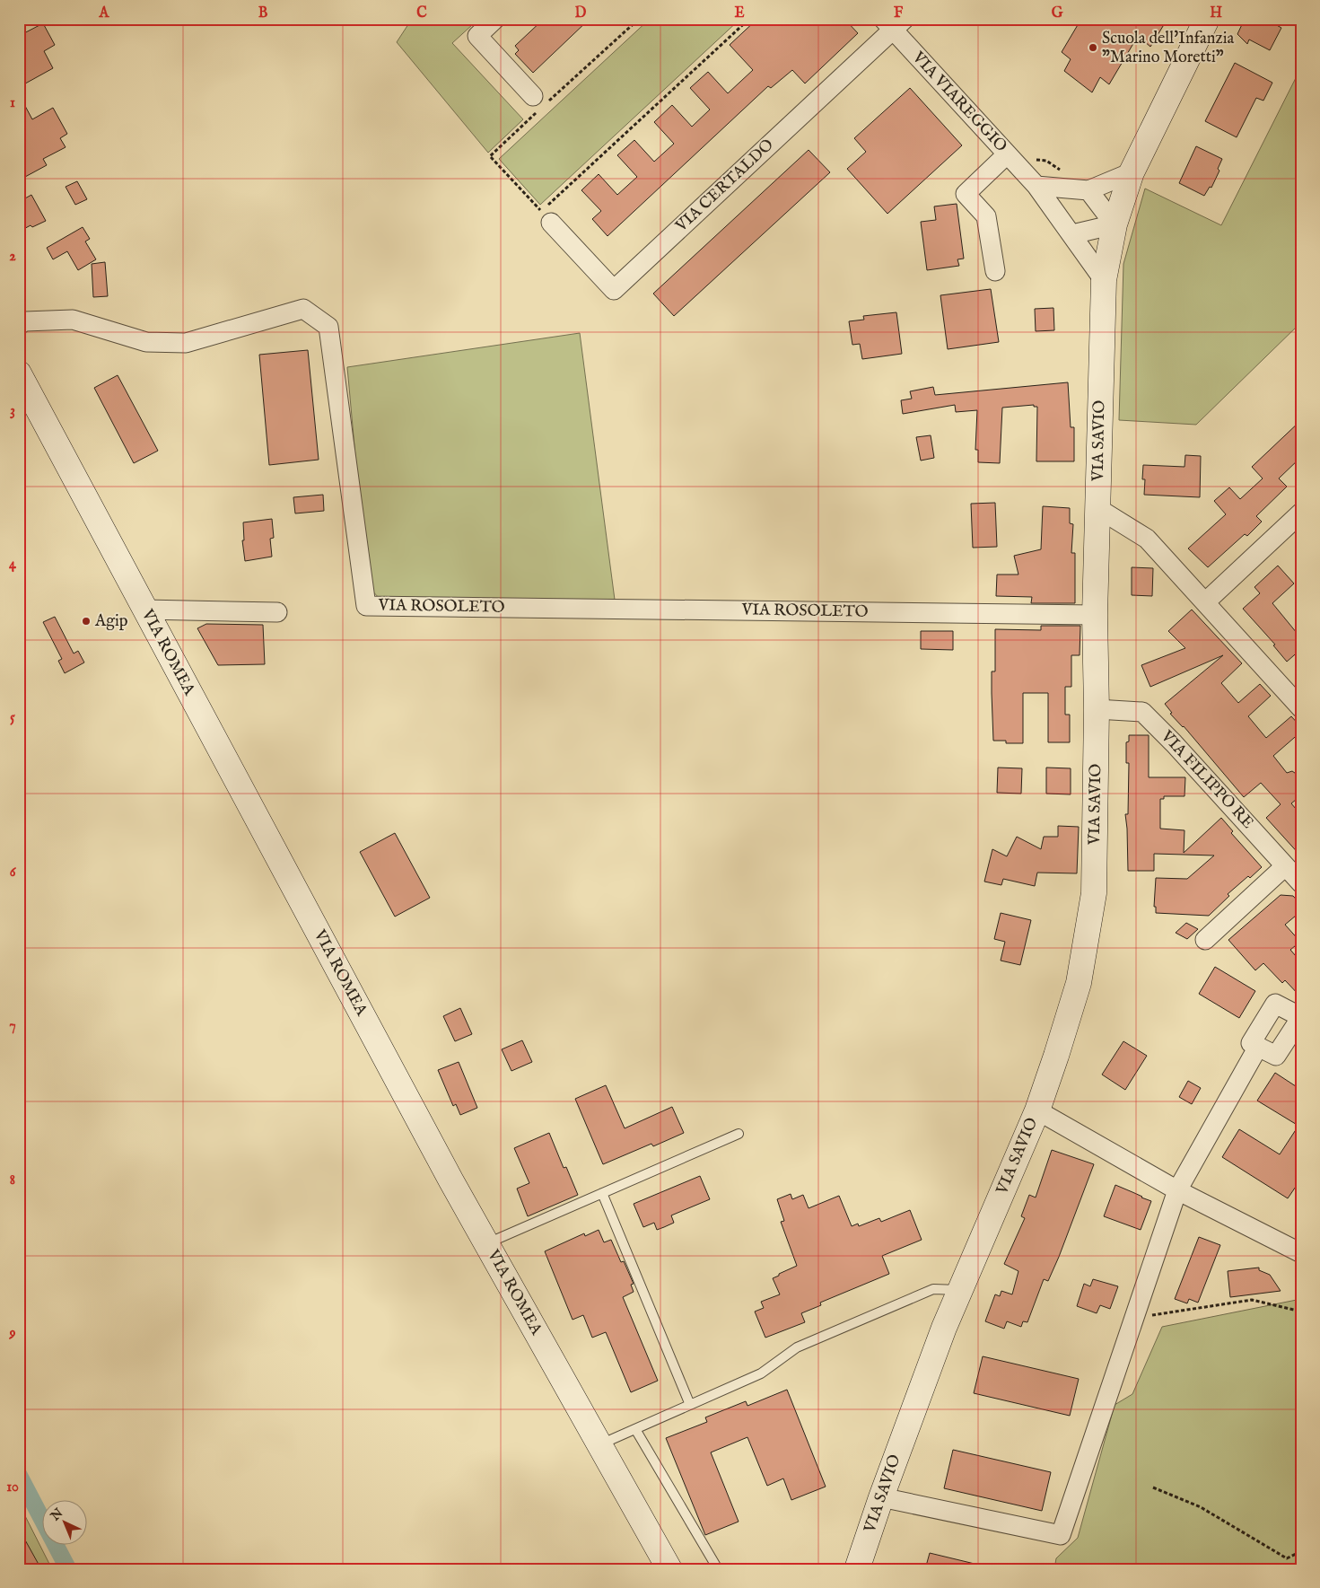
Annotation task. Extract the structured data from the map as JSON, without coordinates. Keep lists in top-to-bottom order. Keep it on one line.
{"streets":{"street":["VIA VIAREGGIO","VIA CERTALDO","VIA SAVIO","VIA ROSOLETO","VIA ROMEA","VIA FILIPPO RE"]},"crossings":[["VIA VIAREGGIO","VIA CERTALDO"],["VIA VIAREGGIO","VIA SAVIO"],["VIA SAVIO","VIA ROSOLETO"],["VIA SAVIO","VIA FILIPPO RE"]],"places":["Scuola dell'Infanzia \"Marino Moretti\"","Agip"],"north":"top left","grid":{"columns":["A","B","C","D","E","F","G","H"],"rows":["1","2","3","4","5","6","7","8","9","10"]}}
